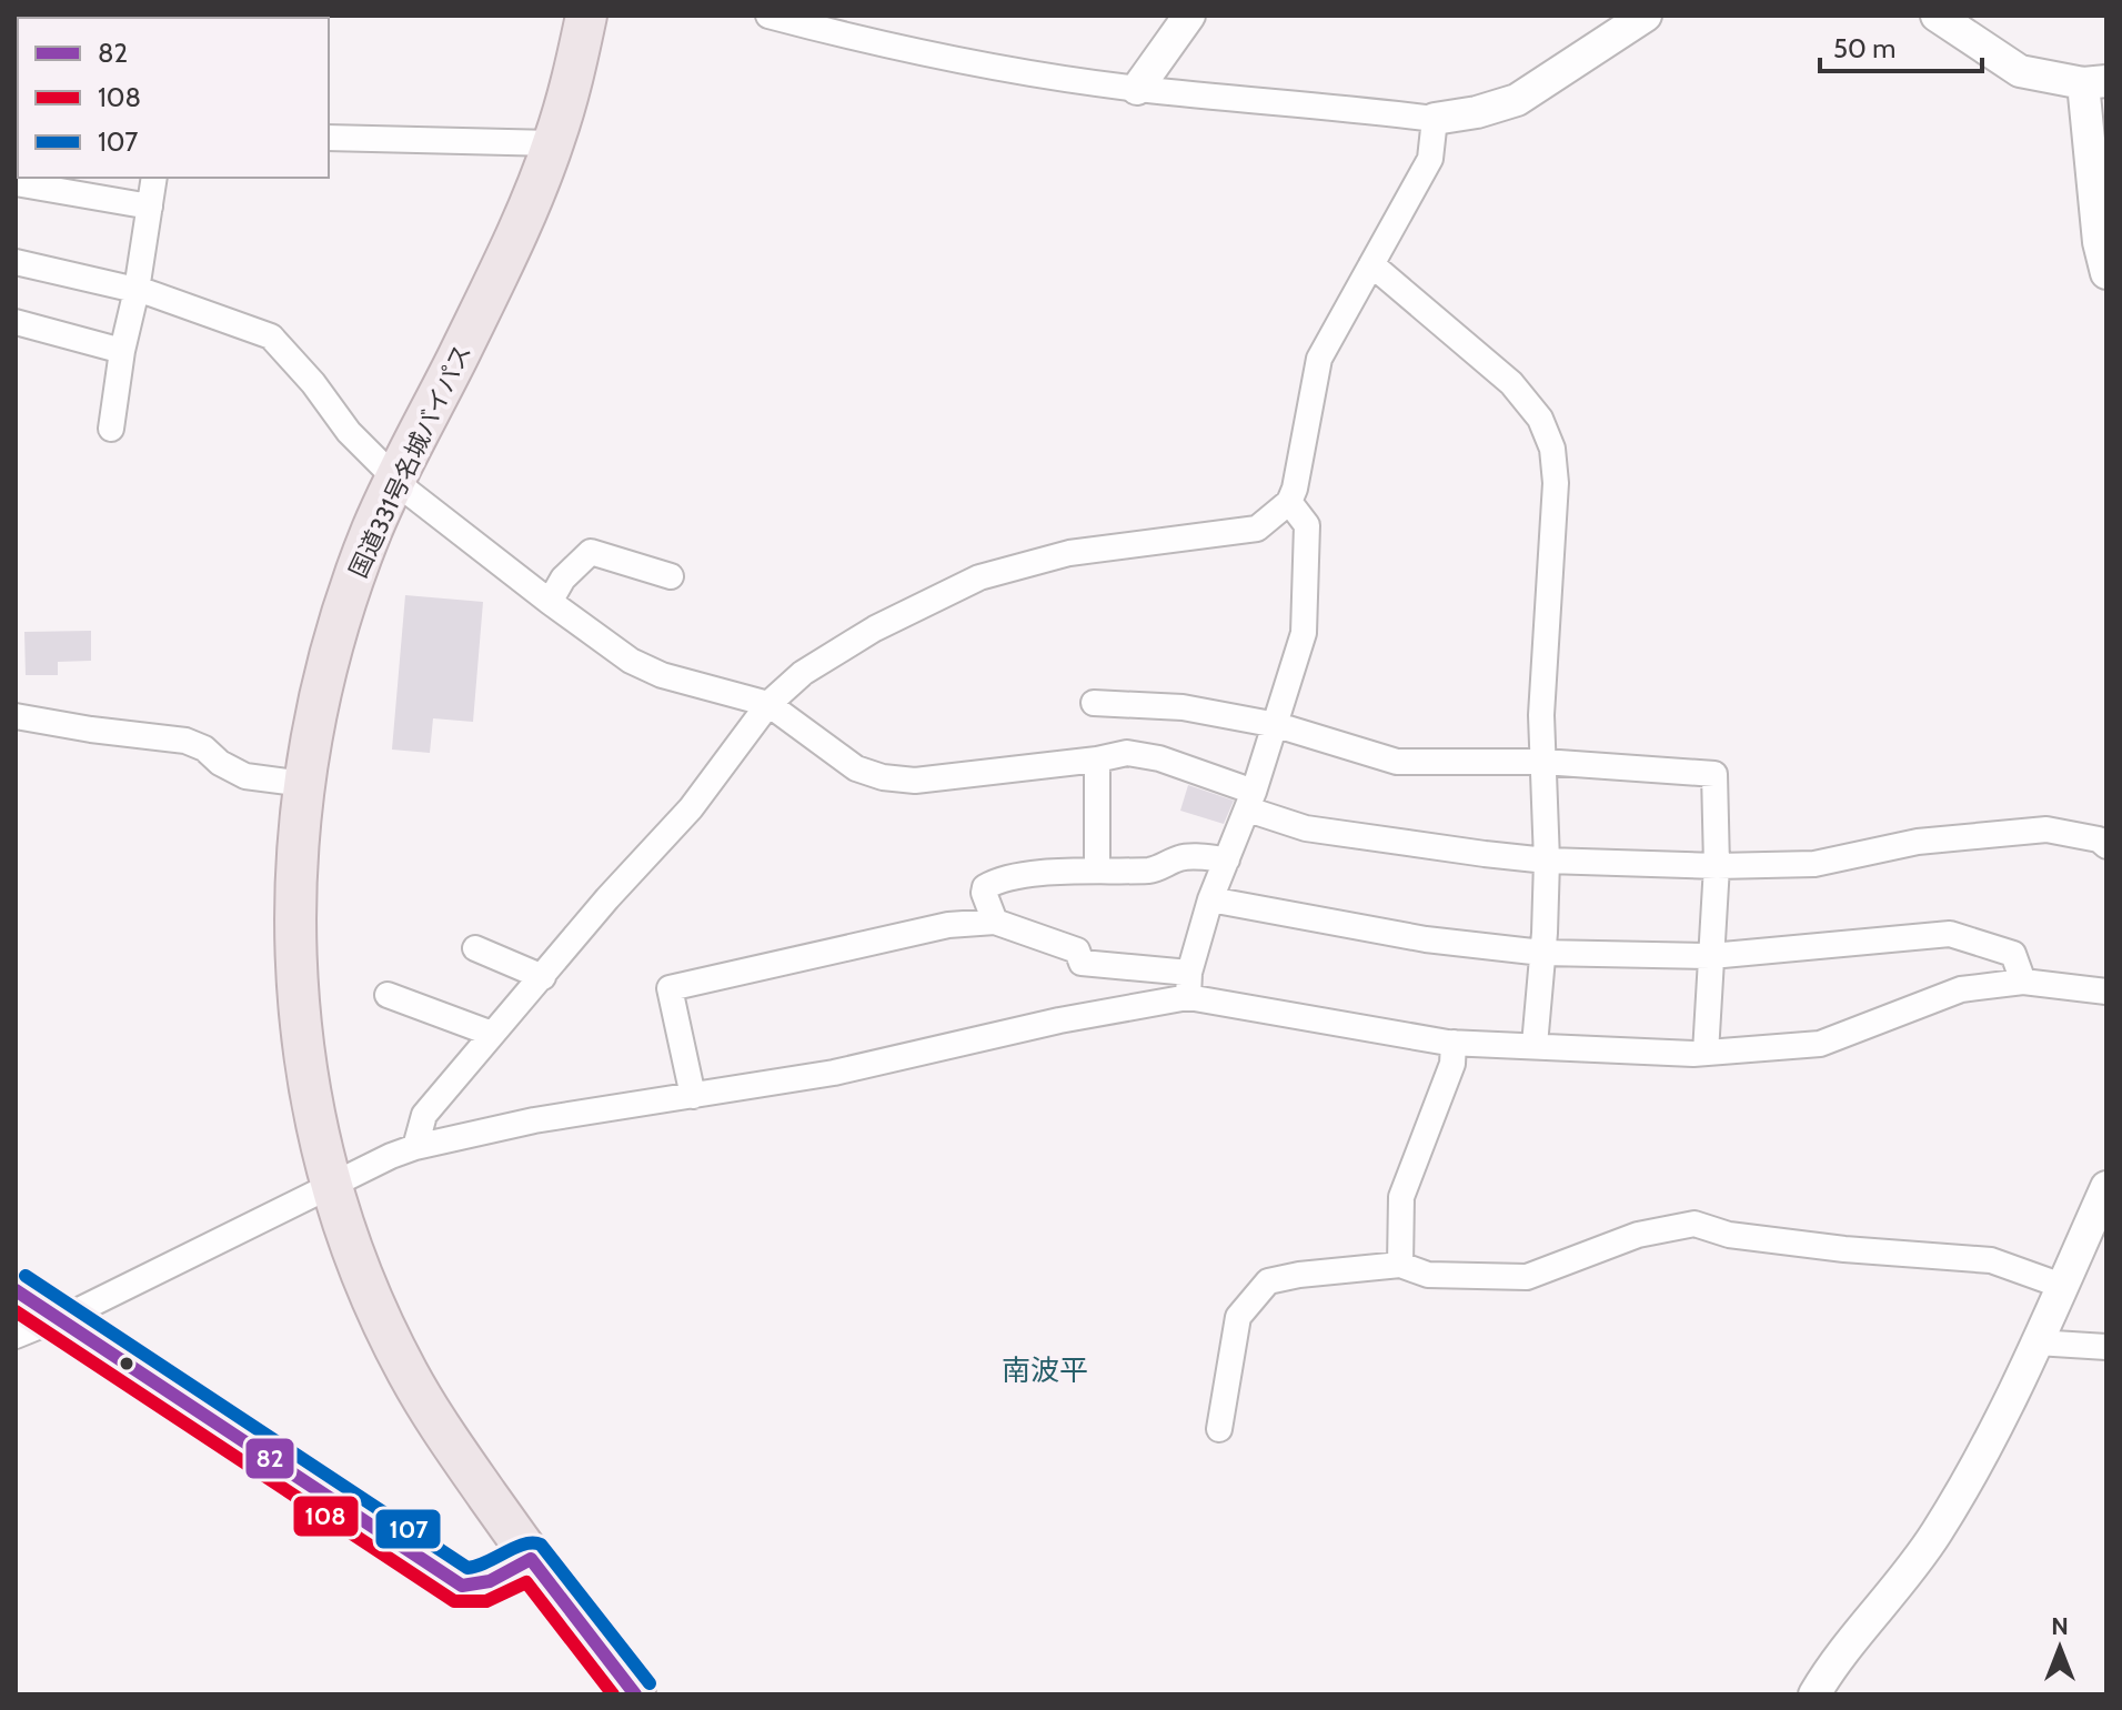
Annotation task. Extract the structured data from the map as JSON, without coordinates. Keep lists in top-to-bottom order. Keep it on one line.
{"streets":{"highway":["国道331号名城バイパス"]},"districts":["南波平"],"lines":["transit line 107","transit line 82","transit line 108"],"legend":["82","108","107"],"scale_bar":"50 m","north":"top"}
